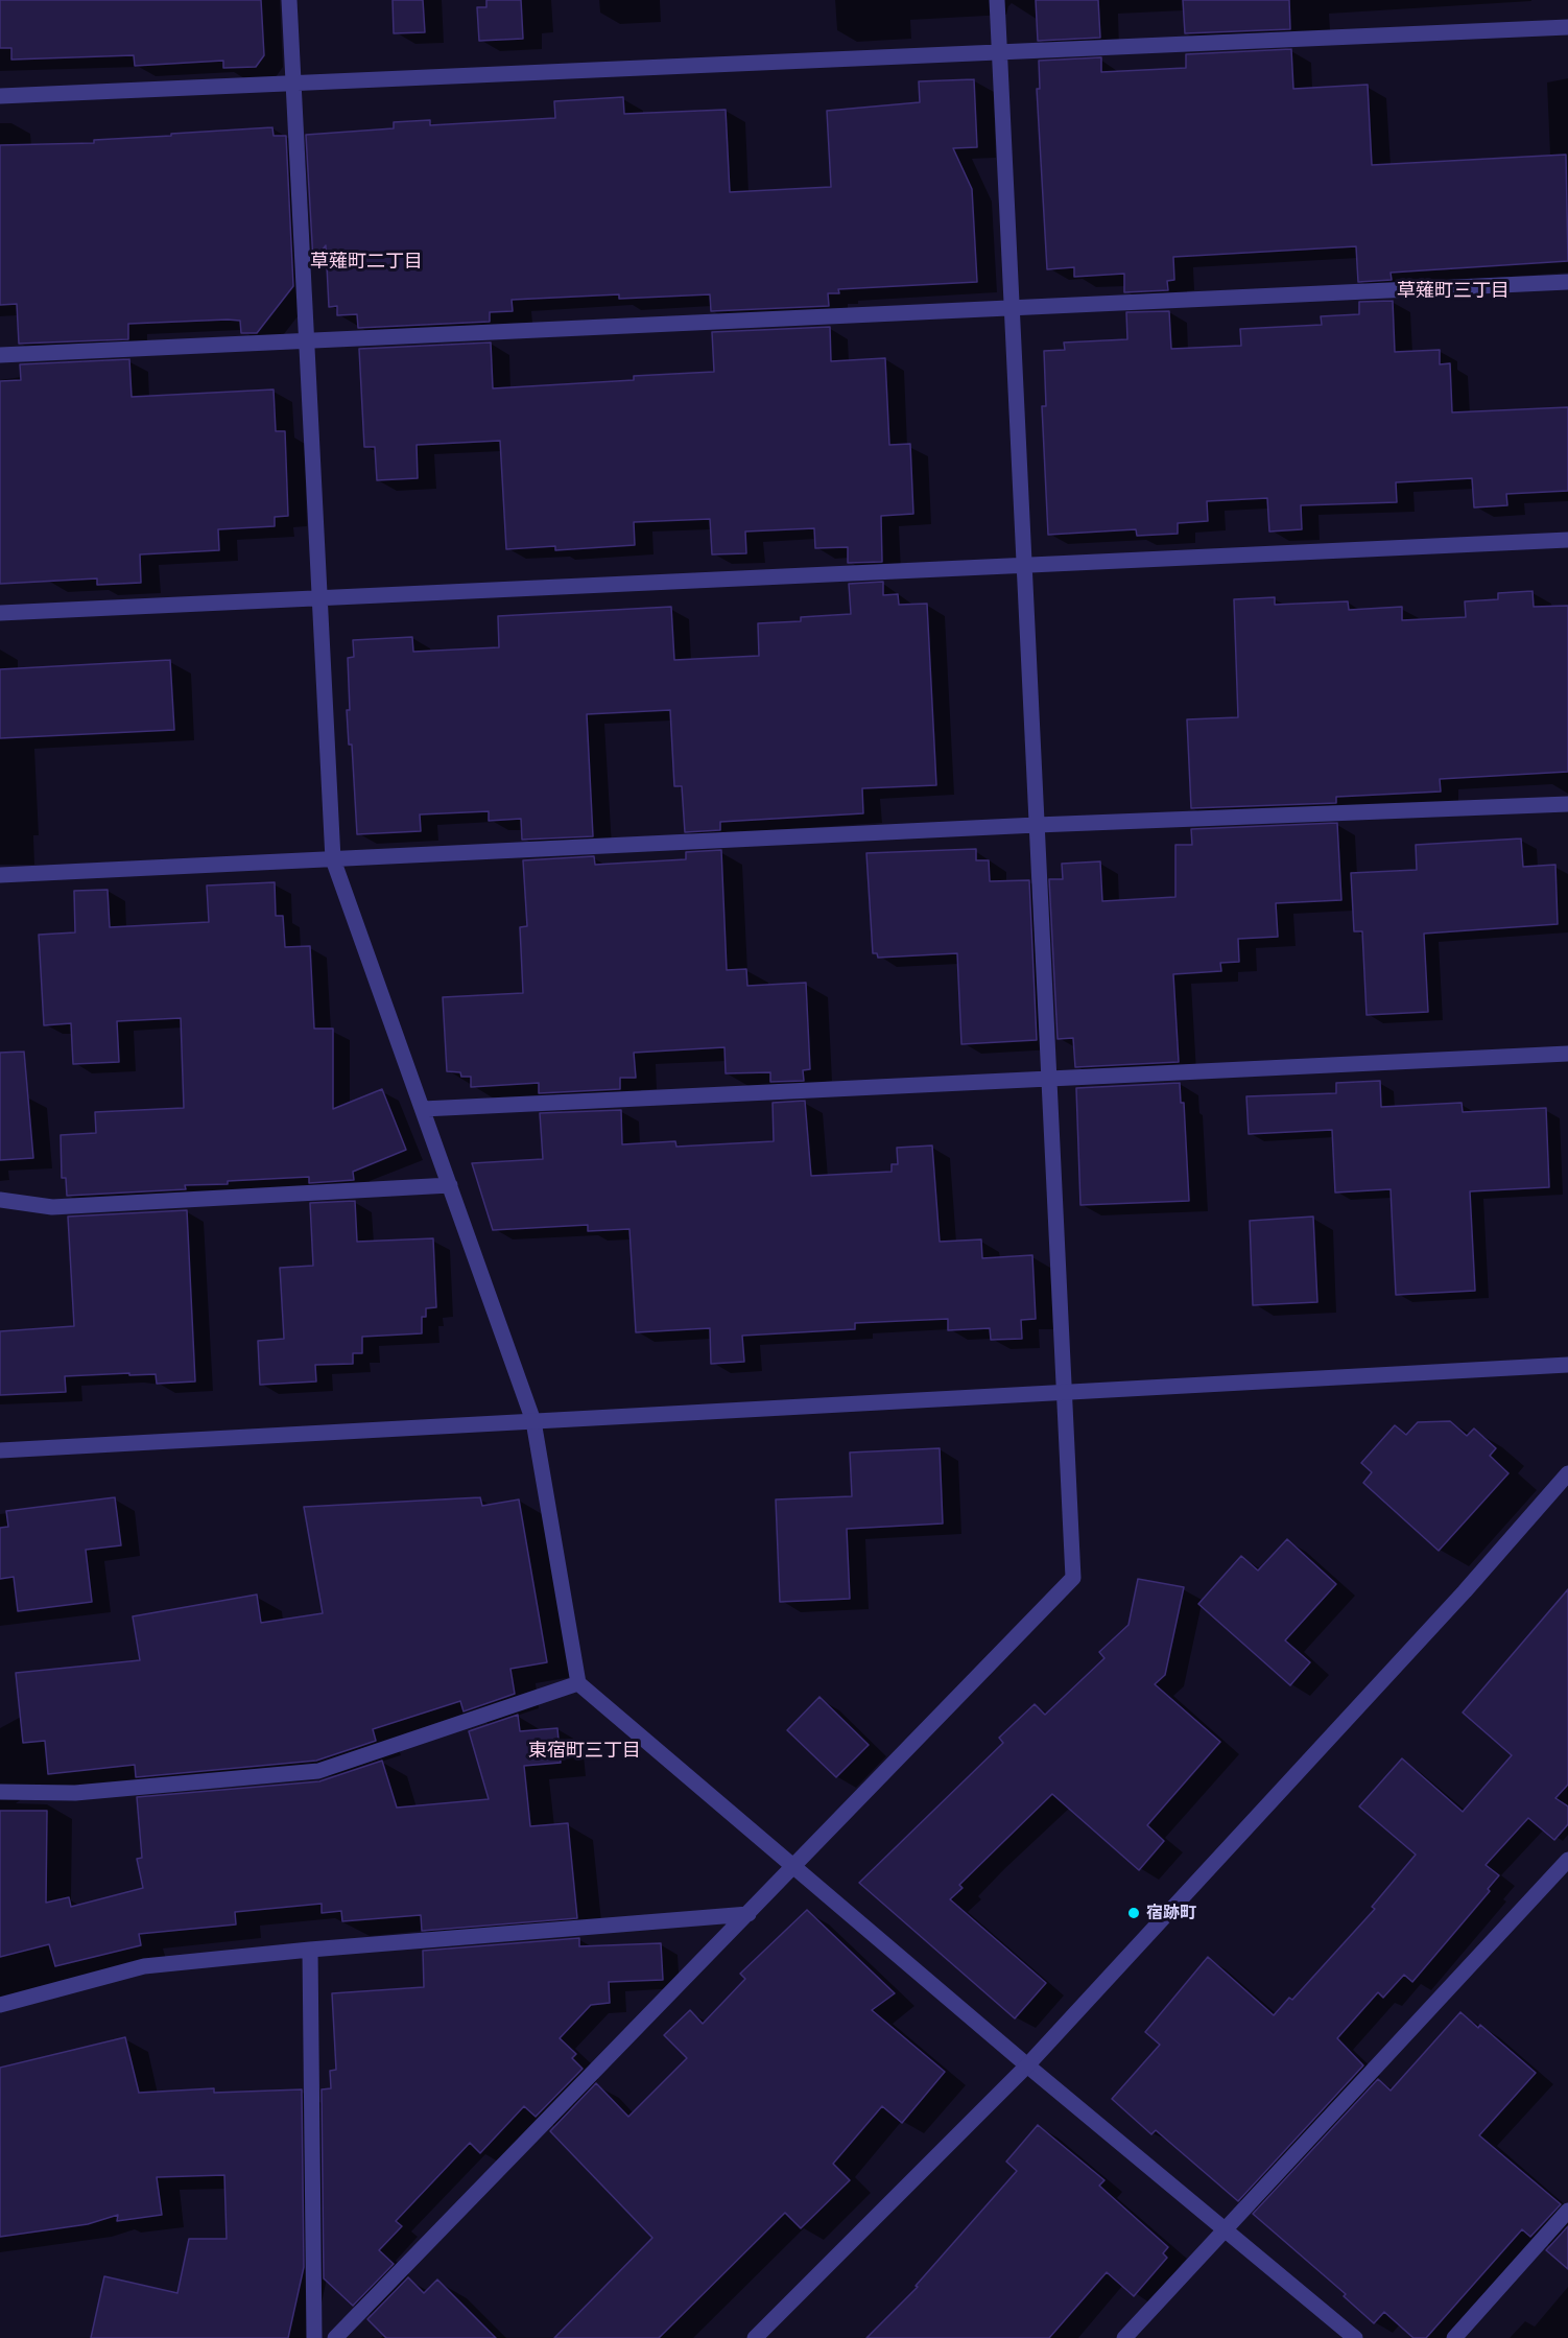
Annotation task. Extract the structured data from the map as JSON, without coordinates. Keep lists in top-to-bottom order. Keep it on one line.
{"districts":["草薙町二丁目","草薙町三丁目","東宿町三丁目"],"places":["宿跡町"]}
